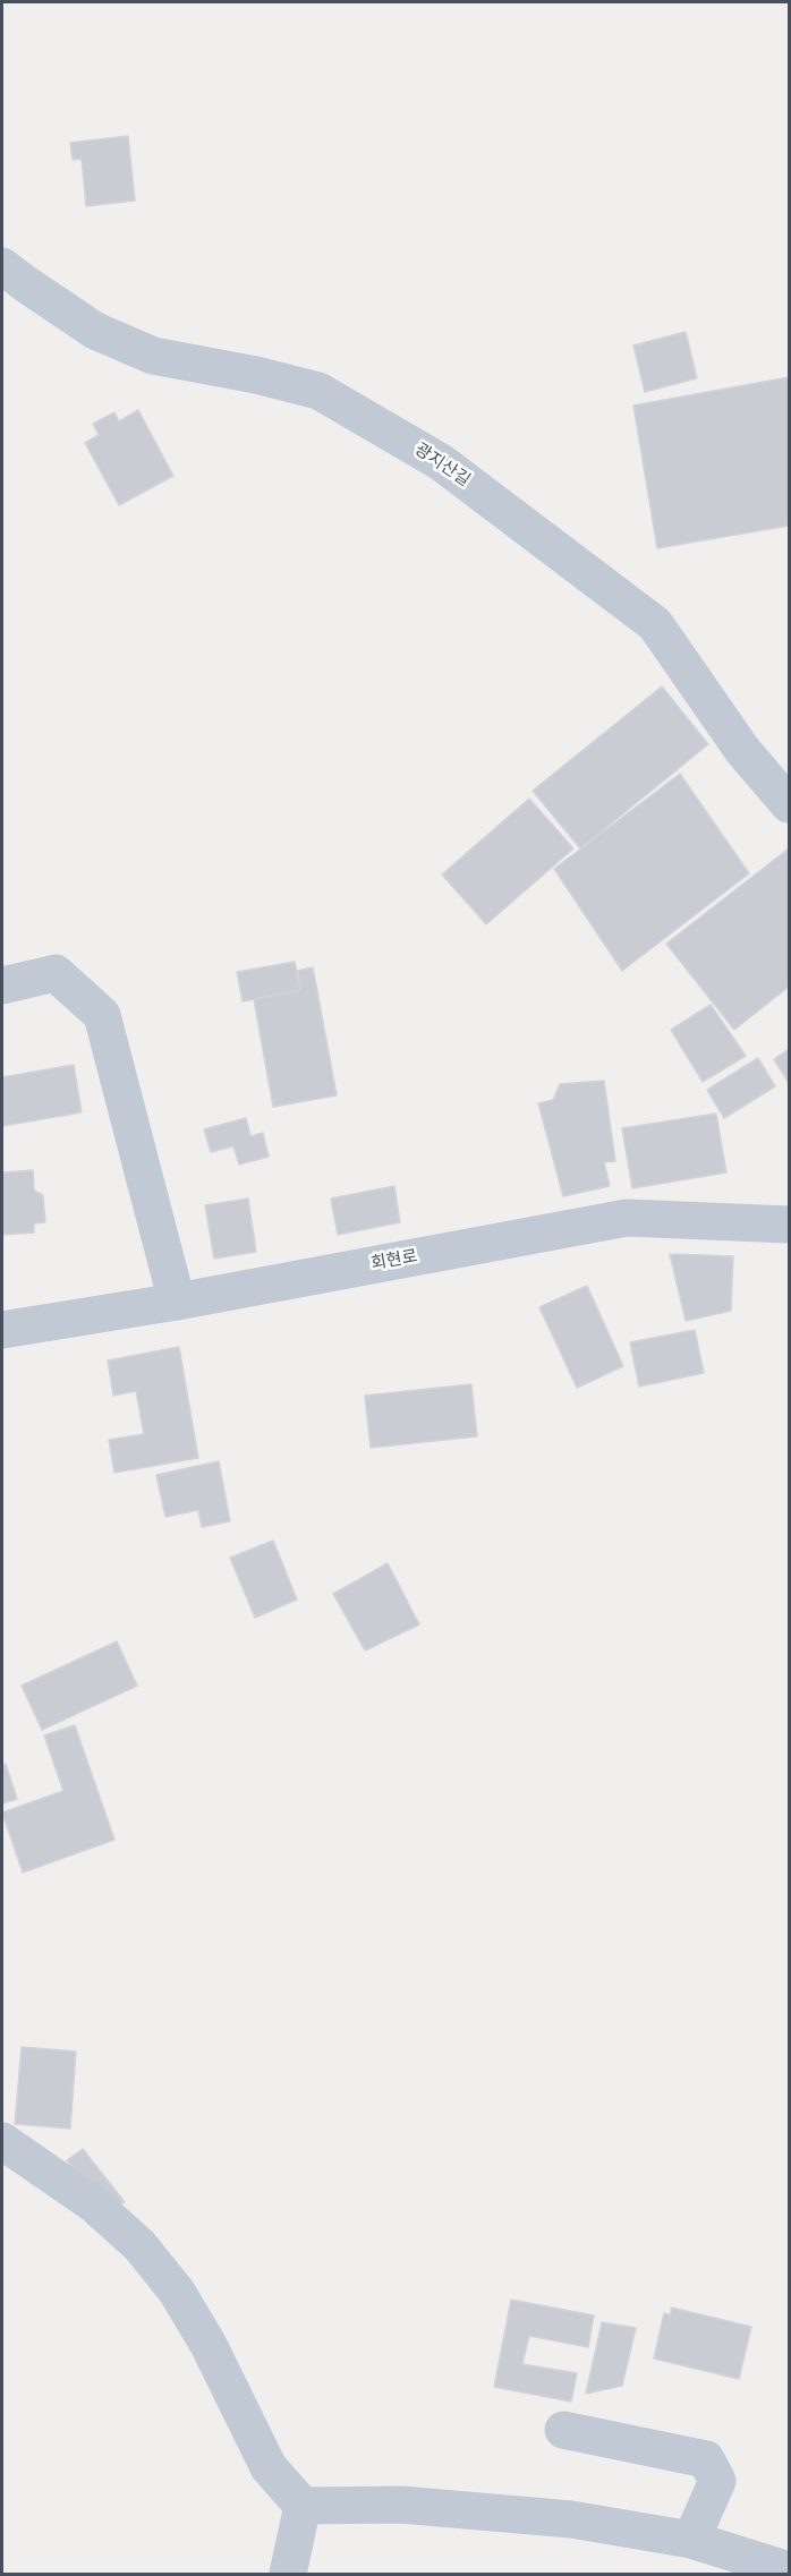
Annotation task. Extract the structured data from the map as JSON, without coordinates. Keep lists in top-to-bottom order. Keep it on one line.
{"streets":{"street":["광지산길","회현로"]}}
